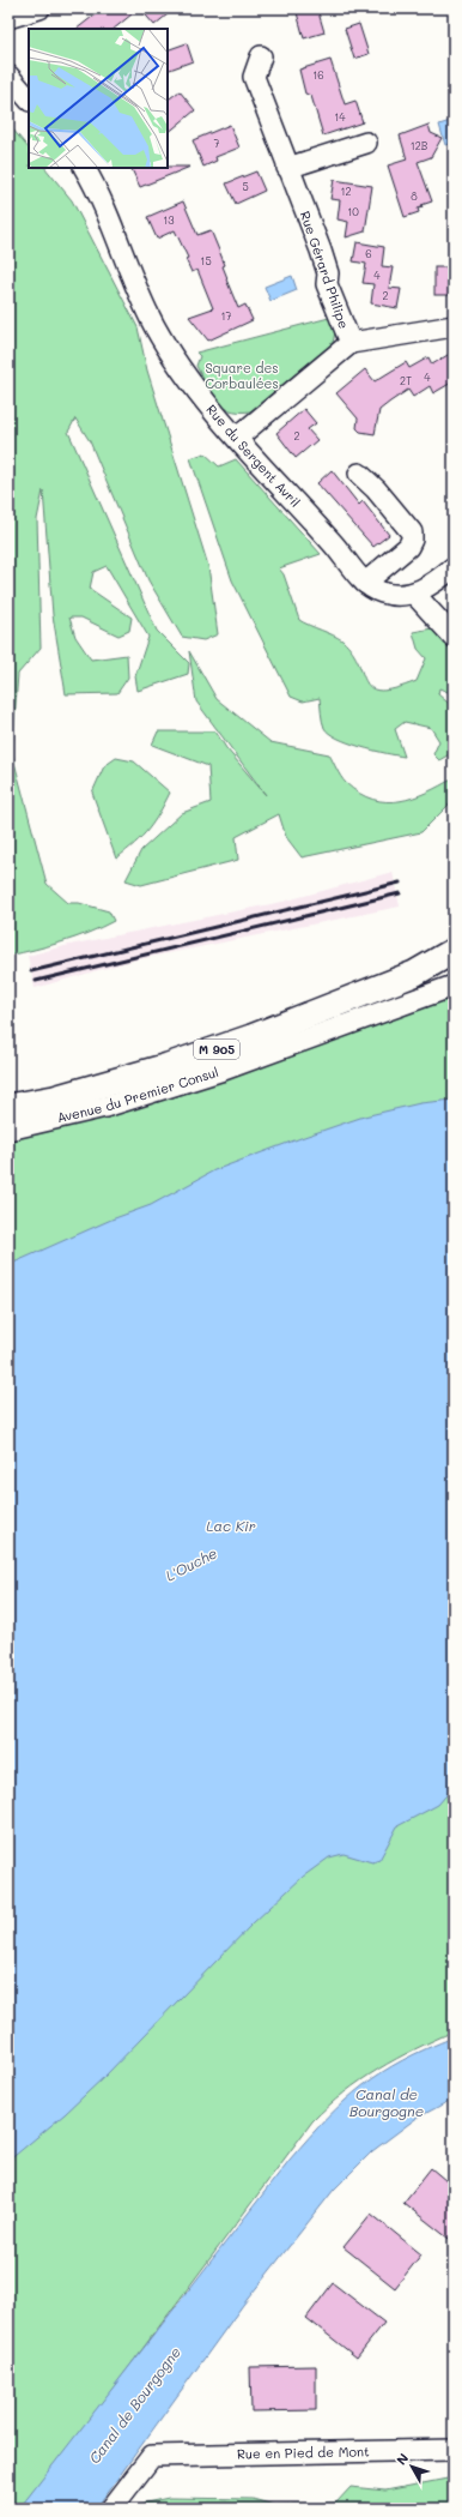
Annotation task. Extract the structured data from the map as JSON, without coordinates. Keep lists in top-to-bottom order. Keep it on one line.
{"streets":{"main road":["M 905","Avenue du Premier Consul"],"street":["Rue Gérard Philipe","Rue du Sergent Avril","Rue en Pied de Mont"]},"water":["Lac Kir","L'Ouche","Canal de Bourgogne"],"parks":["Square des Corbaulées"],"house_numbers":["16","14","7","12B","5","12","8","10","13","6","15","4","2","17","4","2T","2"],"north":"top left"}
